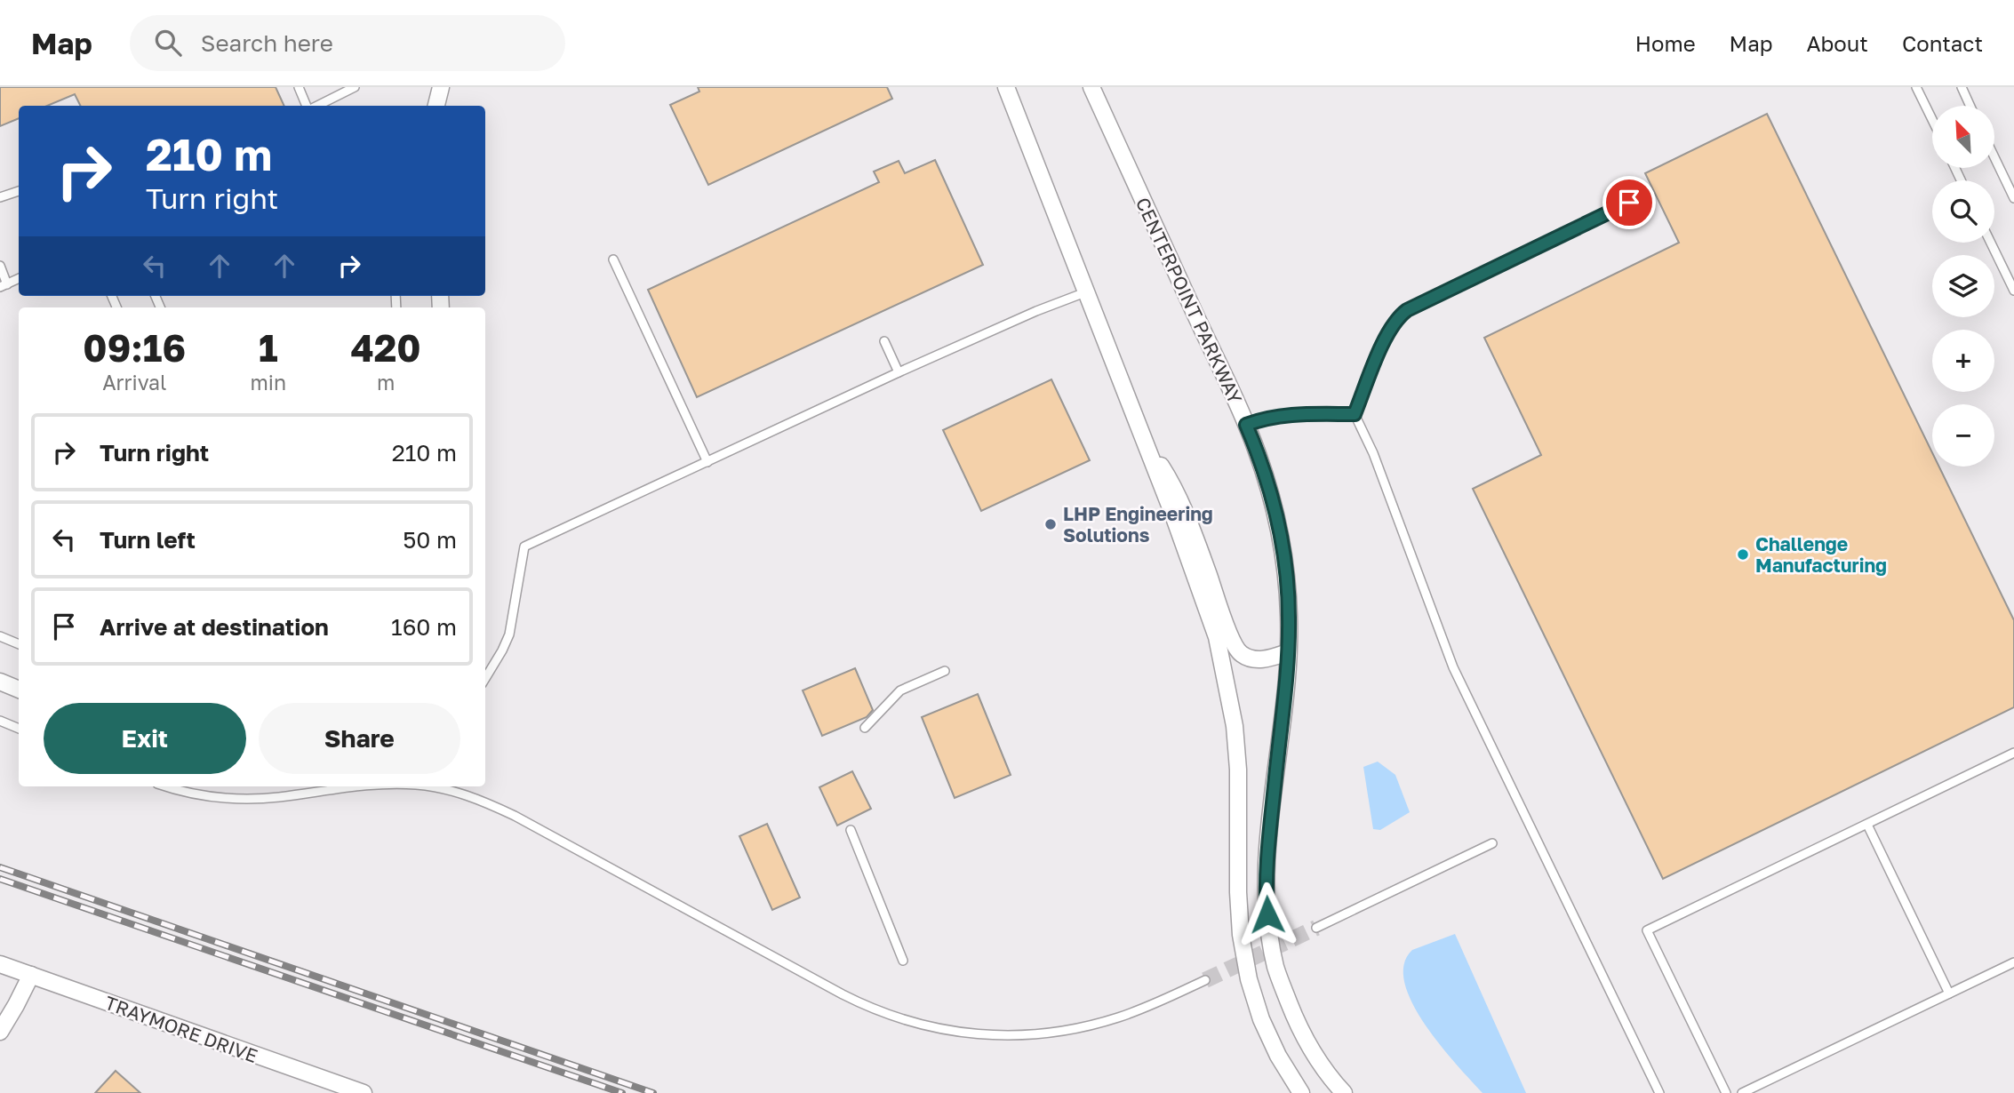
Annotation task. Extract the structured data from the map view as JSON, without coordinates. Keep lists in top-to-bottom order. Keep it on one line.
{"streets":{"street":["CENTERPOINT PARKWAY","TRAYMORE DRIVE"]},"places":["LHP Engineering Solutions","Challenge Manufacturing"],"north":"top left","page":{"header":"Map","search":"Search here","nav":["Home","Map","About","Contact"],"map_buttons":["+","−"],"turn":["210 m","Turn right"],"eta":["09:16","Arrival","1","min","420","m"],"list":[{"name":"Turn right","value":"210 m"},{"name":"Turn left","value":"50 m"},{"name":"Arrive at destination","value":"160 m"}],"buttons":["Exit","Share"]}}
